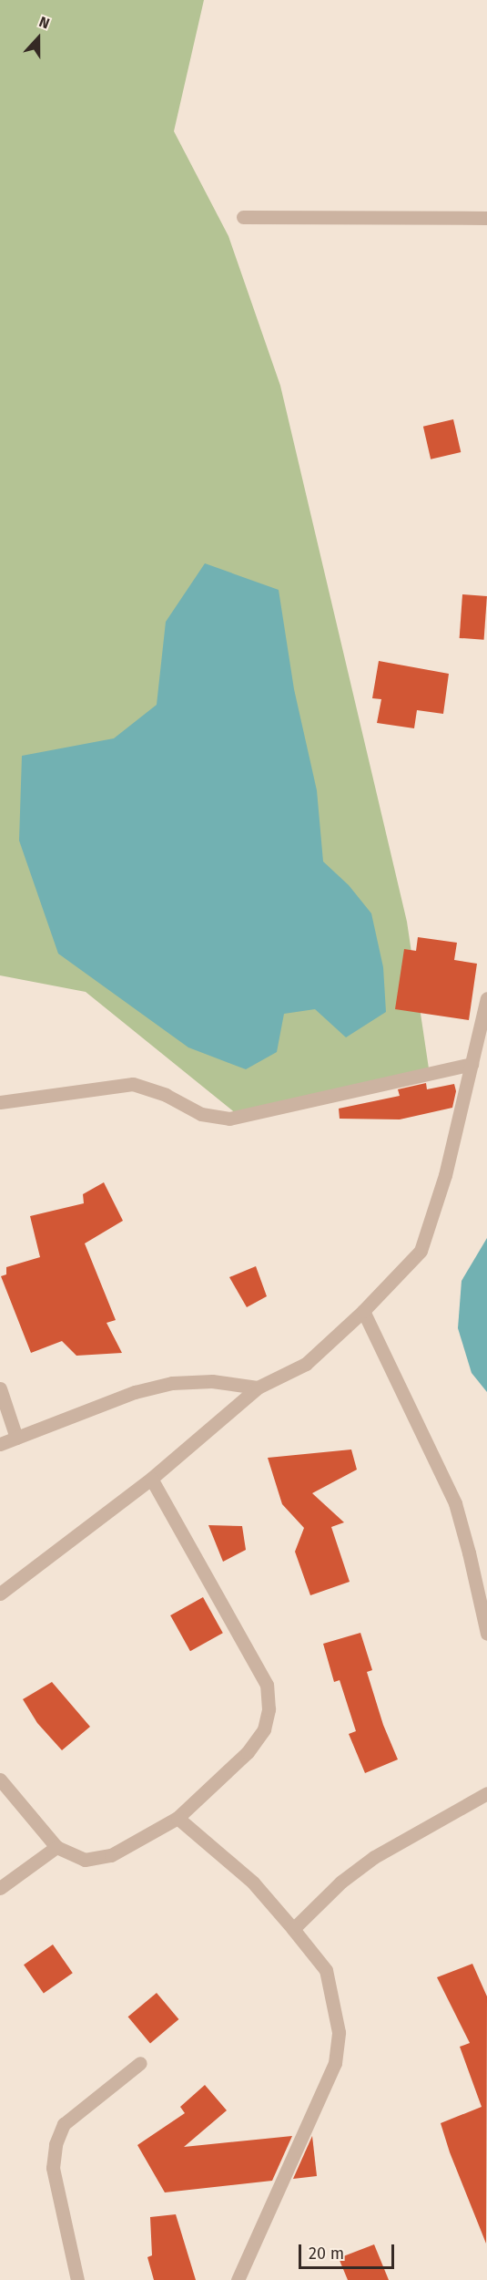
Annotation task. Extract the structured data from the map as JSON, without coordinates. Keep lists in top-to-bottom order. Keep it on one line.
{"scale_bar":"20 m","north":"top"}
